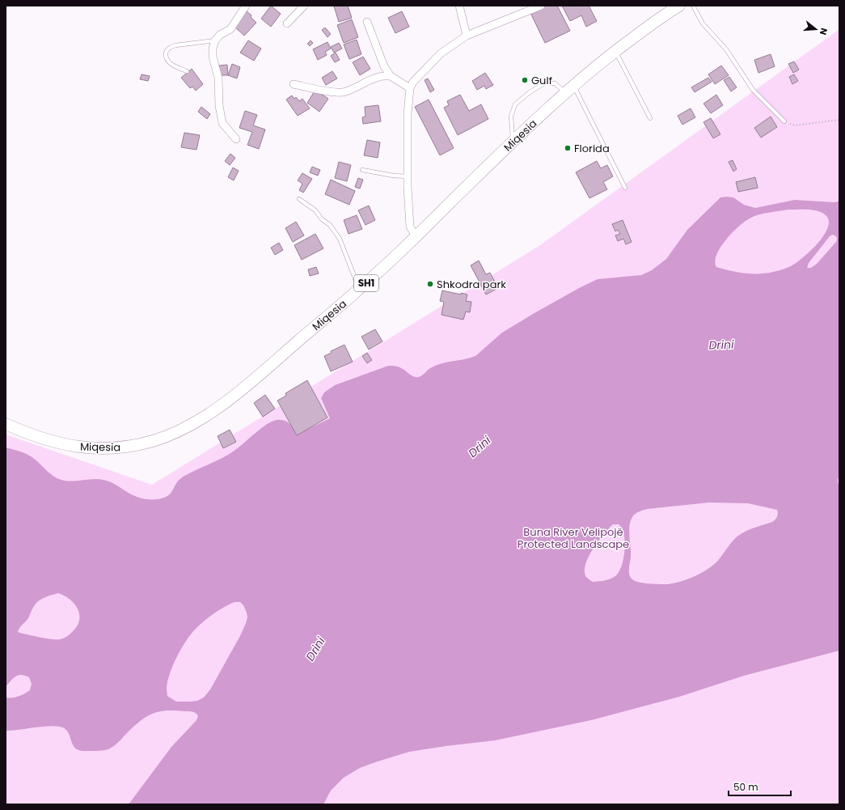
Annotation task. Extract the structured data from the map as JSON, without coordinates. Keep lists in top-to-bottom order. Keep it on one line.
{"streets":{"main road":["Miqesia","SH1"]},"water":["Drini"],"parks":["Buna River Velipojë Protected Landscape"],"places":["Gulf","Florida","Shkodra park"],"scale_bar":"50 m","north":"right"}
